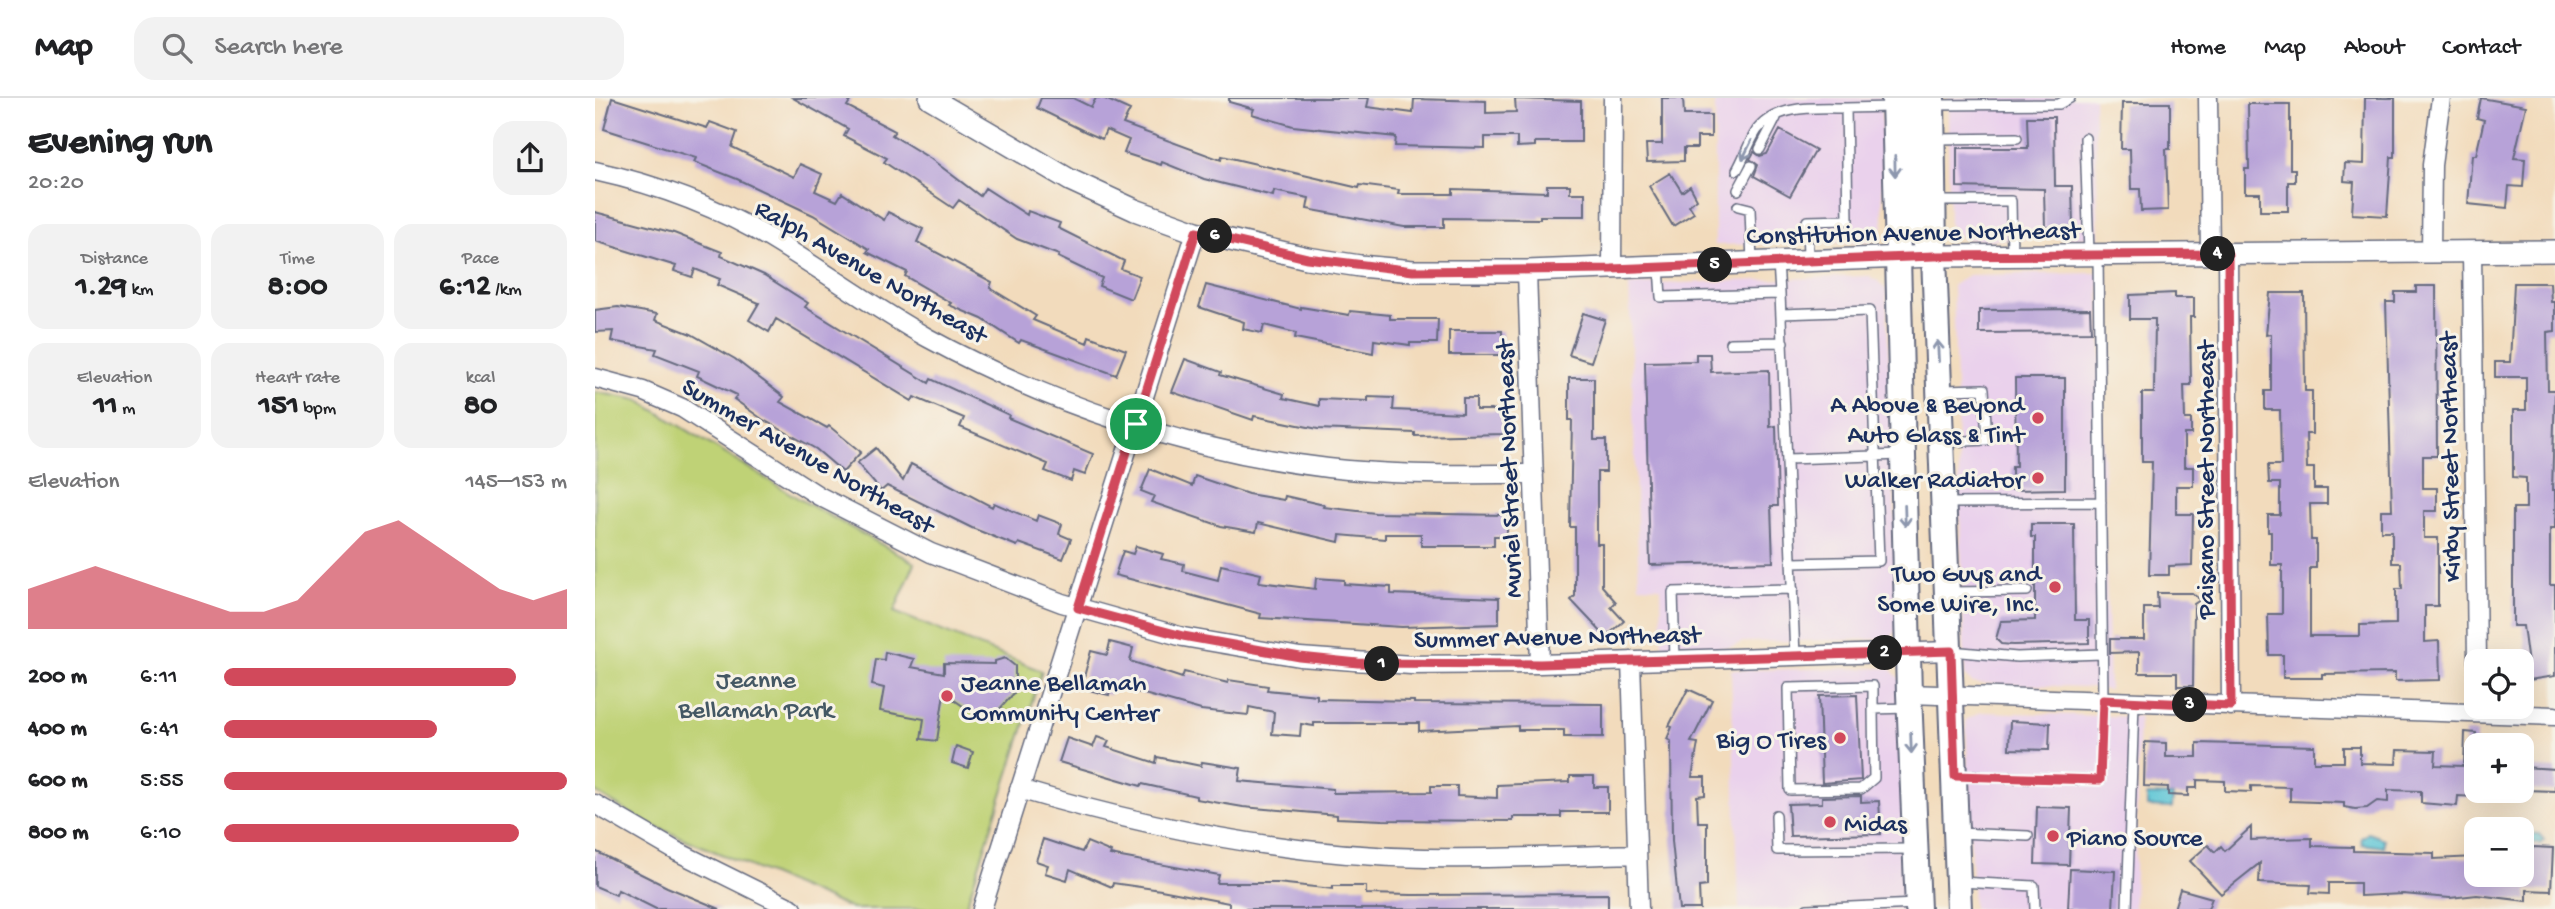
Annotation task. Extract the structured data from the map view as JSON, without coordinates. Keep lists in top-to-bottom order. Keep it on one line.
{"streets":{"street":["Constitution Avenue Northeast","Ralph Avenue Northeast","Summer Avenue Northeast","Kirby Street Northeast","Muriel Street Northeast","Paisano Street Northeast"]},"crossings":[["Constitution Avenue Northeast","Kirby Street Northeast"],["Constitution Avenue Northeast","Muriel Street Northeast"],["Constitution Avenue Northeast","Paisano Street Northeast"],["Ralph Avenue Northeast","Muriel Street Northeast"],["Summer Avenue Northeast","Muriel Street Northeast"]],"parks":["Jeanne Bellamah Park"],"places":["A Above & Beyond Auto Glass & Tint","Walker Radiator","Two Guys and Some Wire, Inc.","Jeanne Bellamah Community Center","Big O Tires","Midas","Piano Source"],"page":{"header":"Map","search":"Search here","nav":["Home","Map","About","Contact"],"heading":["Evening run","20:20"],"stats":[["Distance","1.29 km"],["Time","8:00"],["Pace","6:12 /km"],["Elevation","11 m"],["Heart rate","151 bpm"],["kcal","80"]],"pins":["6","4","5","2","1","3"],"chart":["Elevation","145–153 m"],"map_buttons":["+","−"],"list":[{"name":"200 m","note":"6:11"},{"name":"400 m","note":"6:41"},{"name":"600 m","note":"5:55"},{"name":"800 m","note":"6:10"}]}}
